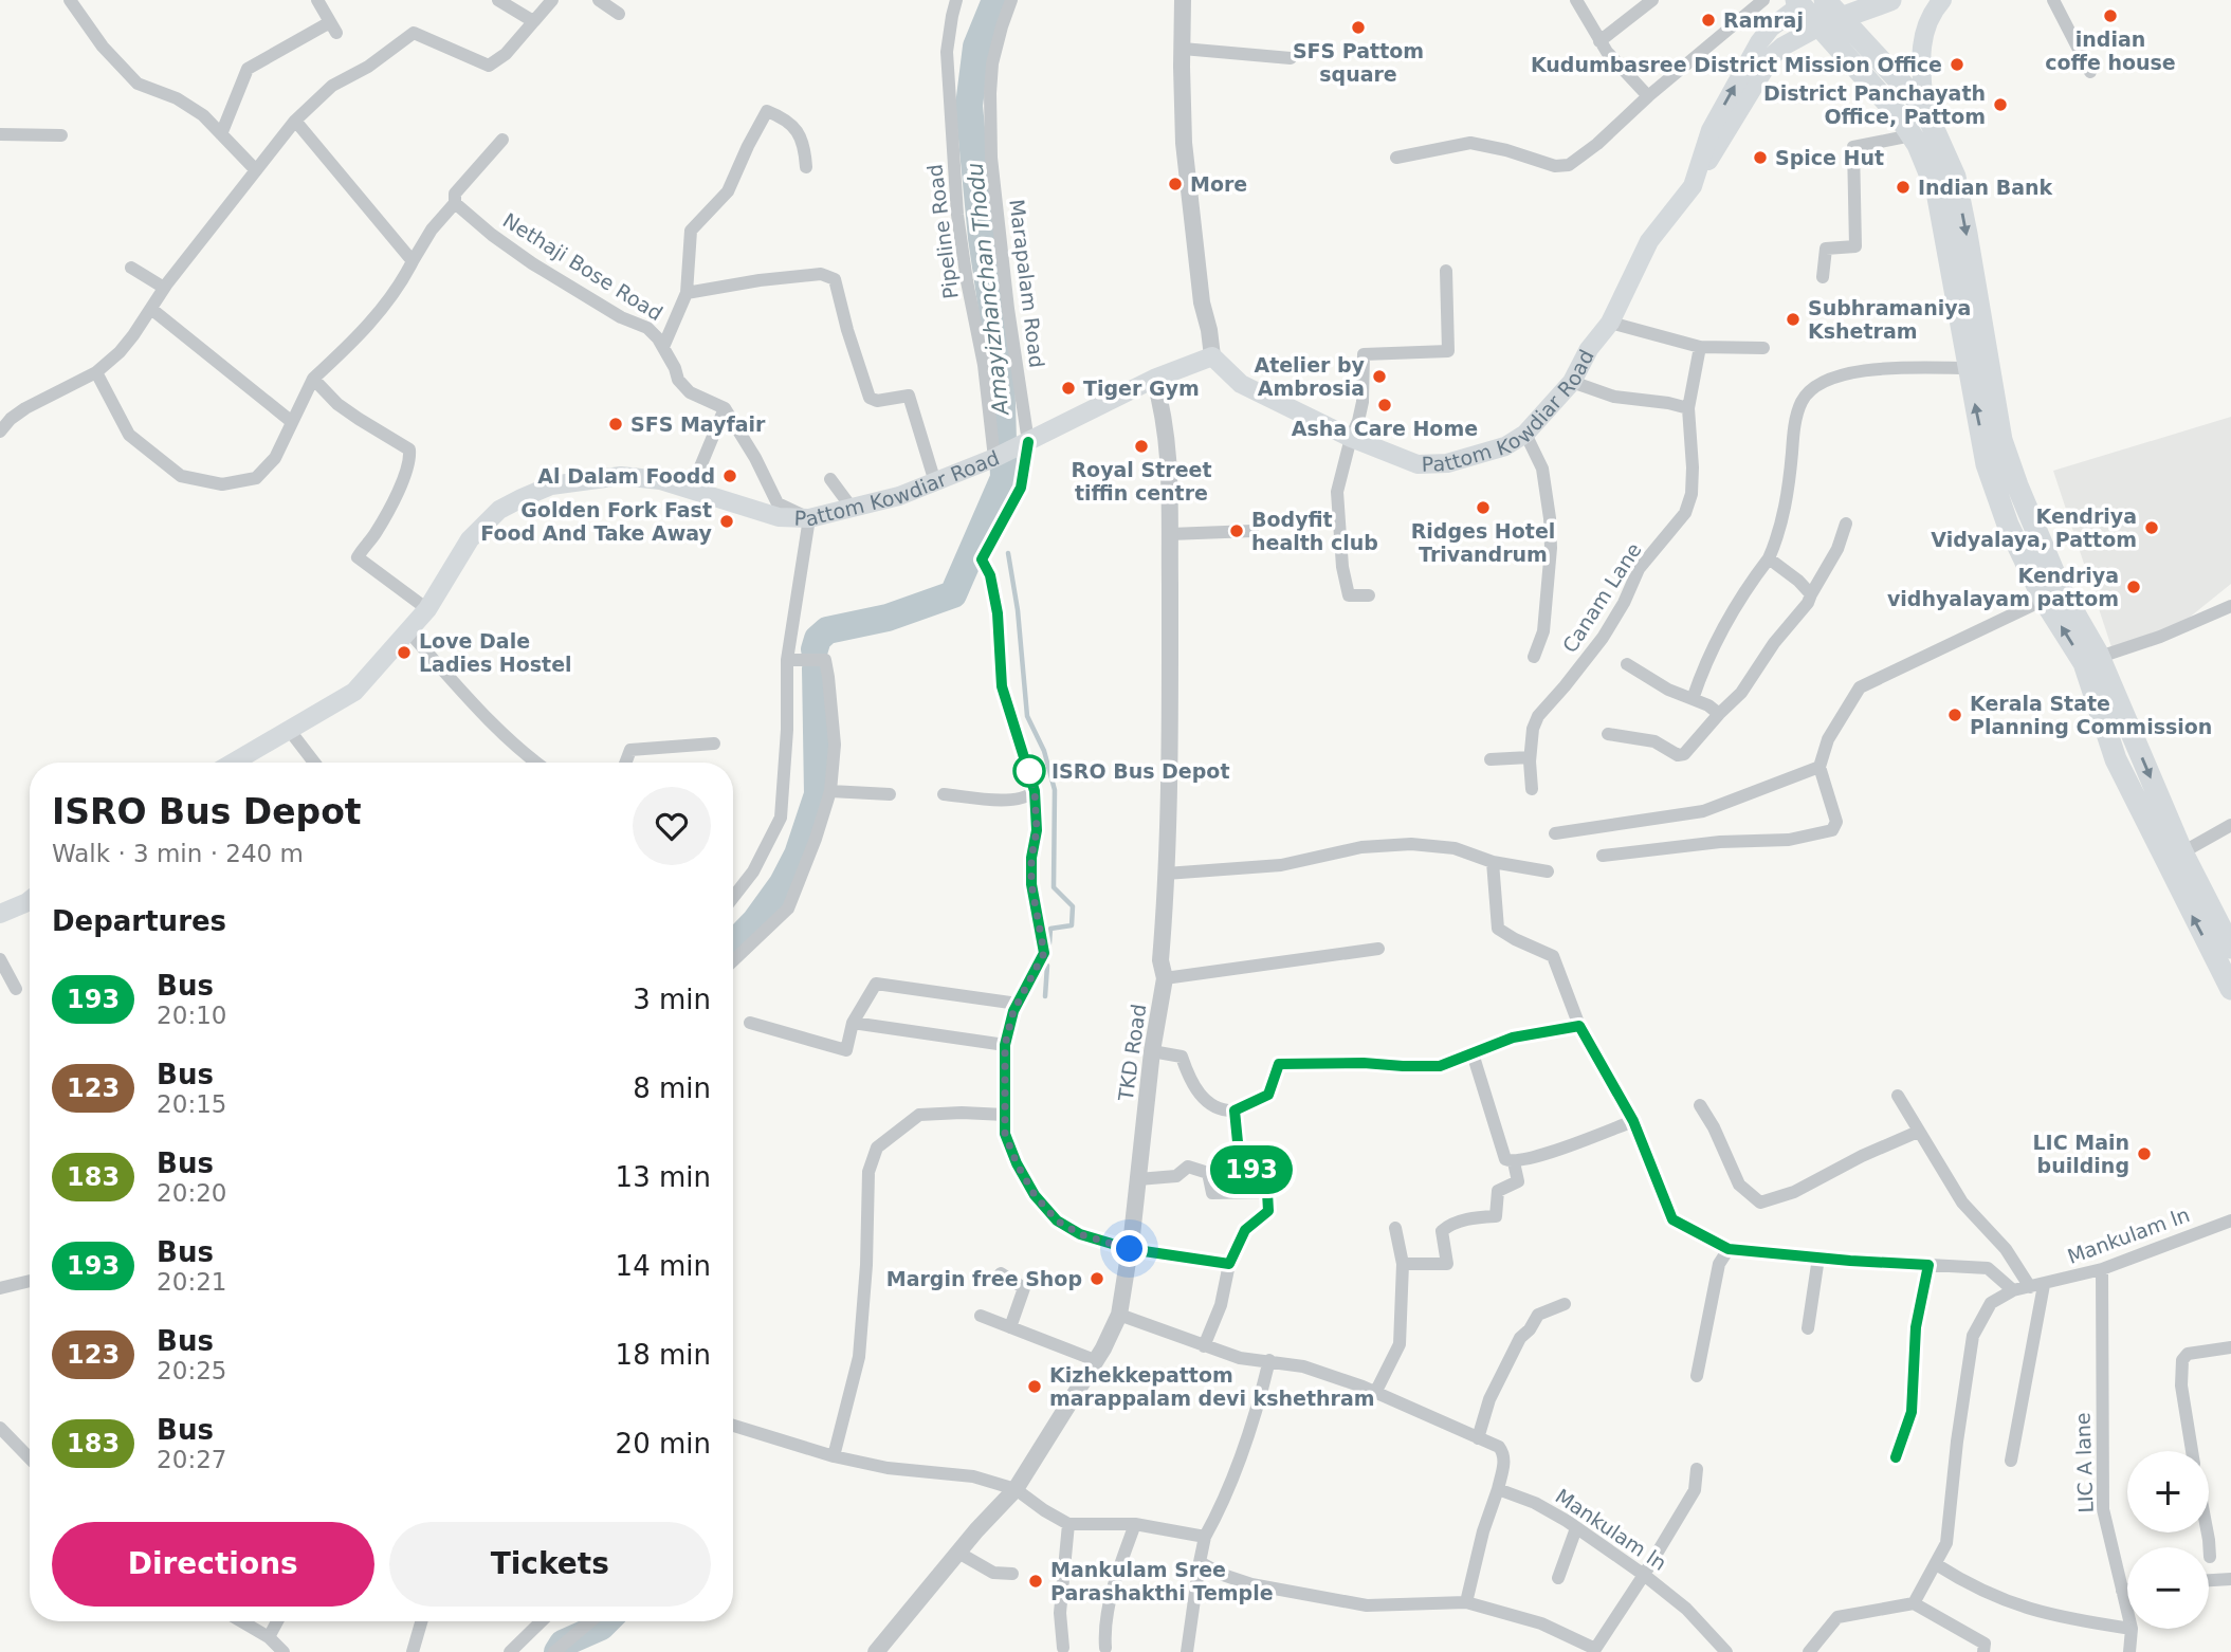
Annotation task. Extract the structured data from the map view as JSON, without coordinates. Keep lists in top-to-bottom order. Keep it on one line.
{"streets":{"main road":["Pattom Kowdiar Road"],"street":["Pipeline Road","Nethaji Bose Road","Marapalam Road","Canam Lane","TKD Road","Mankulam ln","LIC A lane"]},"crossings":[["Pipeline Road","Pattom Kowdiar Road"],["Marapalam Road","Pattom Kowdiar Road"],["Marapalam Road","TKD Road"],["Pattom Kowdiar Road","TKD Road"],["Mankulam ln","LIC A lane"]],"water":["Amayizhanchan Thodu"],"places":["indian coffe house","Ramraj","SFS Pattom square","Kudumbasree District Mission Office","District Panchayath Office, Pattom","Spice Hut","More","Indian Bank","Subhramaniya Kshetram","Atelier by Ambrosia","Tiger Gym","Asha Care Home","SFS Mayfair","Royal Street tiffin centre","Al Dalam Foodd","Ridges Hotel Trivandrum","Golden Fork Fast Food And Take Away","Kendriya Vidyalaya, Pattom","Bodyfit health club","Kendriya vidhyalayam pattom","Love Dale Ladies Hostel","Kerala State Planning Commission","ISRO Bus Depot","LIC Main building","Margin free Shop","Kizhekkepattom marappalam devi kshethram","Mankulam Sree Parashakthi Temple"],"lines":["bus line 193"],"page":{"on_map":"193","heading":[["ISRO Bus Depot","Walk · 3 min · 240 m"],"Departures"],"list":[{"mark":"193","name":"Bus","note":"20:10","value":"3 min"},{"mark":"123","name":"Bus","note":"20:15","value":"8 min"},{"mark":"183","name":"Bus","note":"20:20","value":"13 min"},{"mark":"193","name":"Bus","note":"20:21","value":"14 min"},{"mark":"123","name":"Bus","note":"20:25","value":"18 min"},{"mark":"183","name":"Bus","note":"20:27","value":"20 min"}],"map_buttons":["+","−"],"buttons":["Directions","Tickets"]}}
